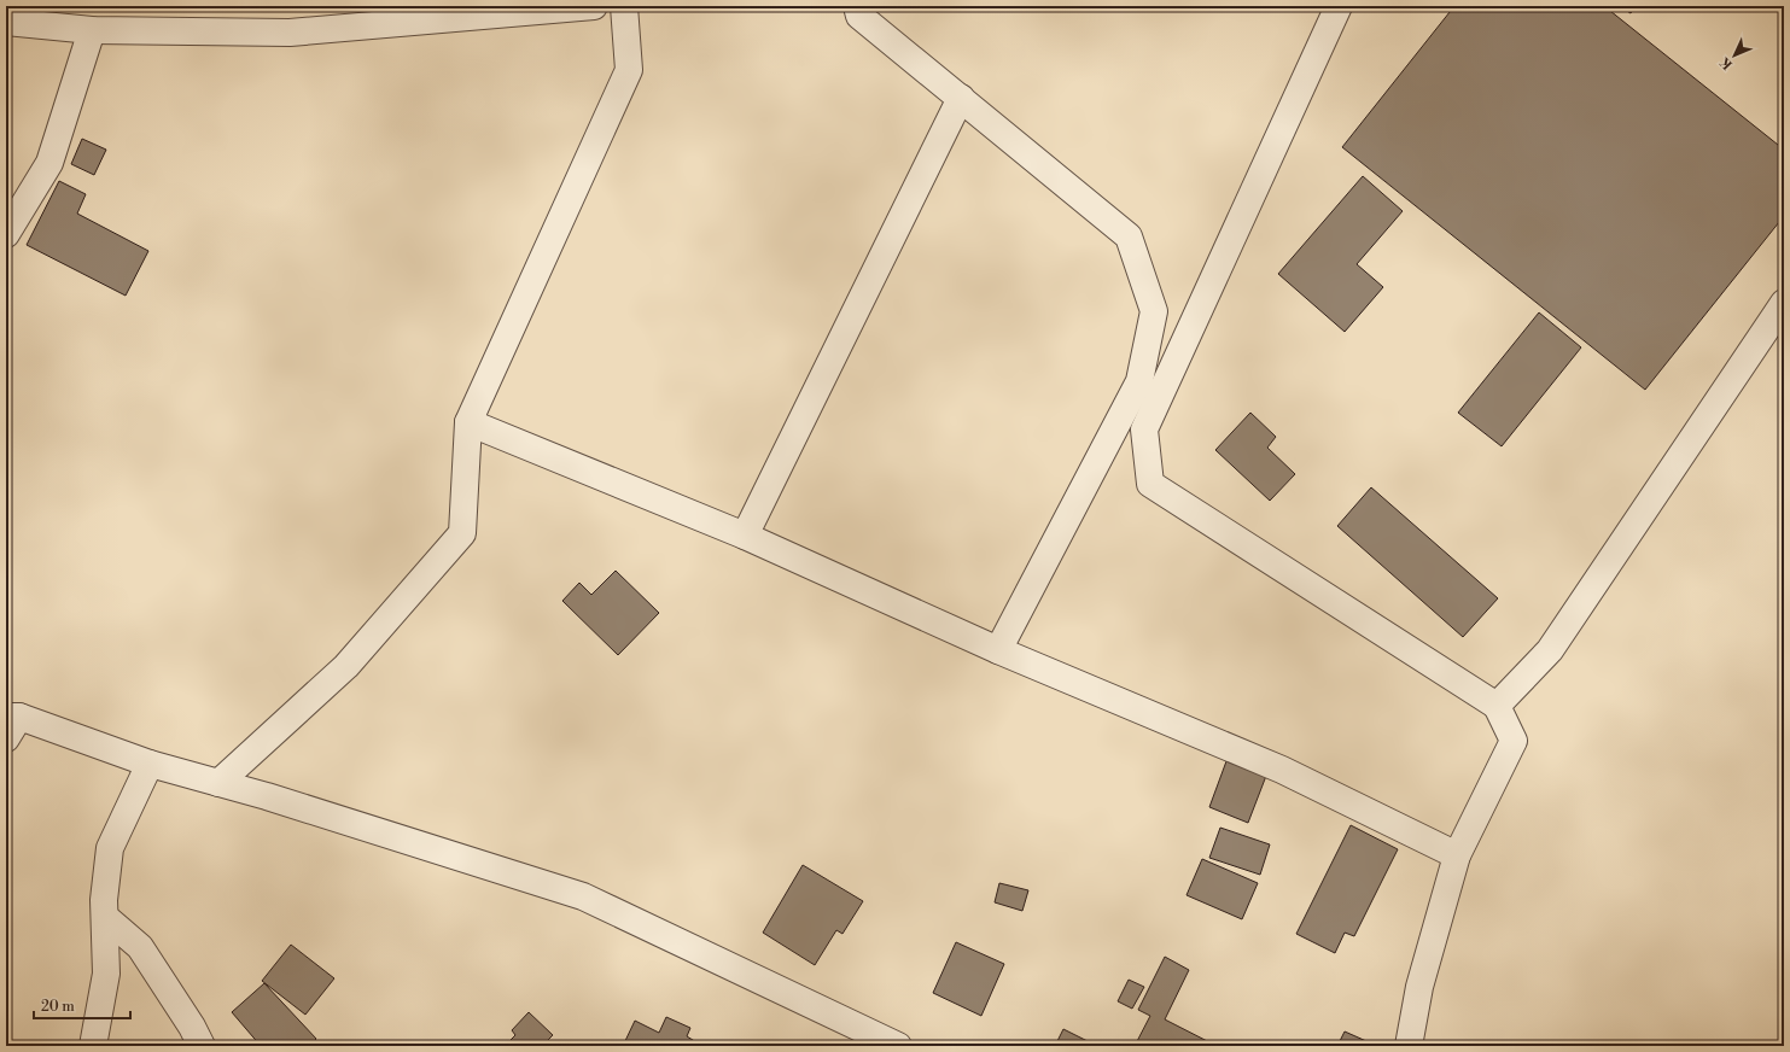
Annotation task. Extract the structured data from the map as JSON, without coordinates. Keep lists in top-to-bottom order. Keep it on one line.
{"scale_bar":"20 m","north":"bottom left"}
